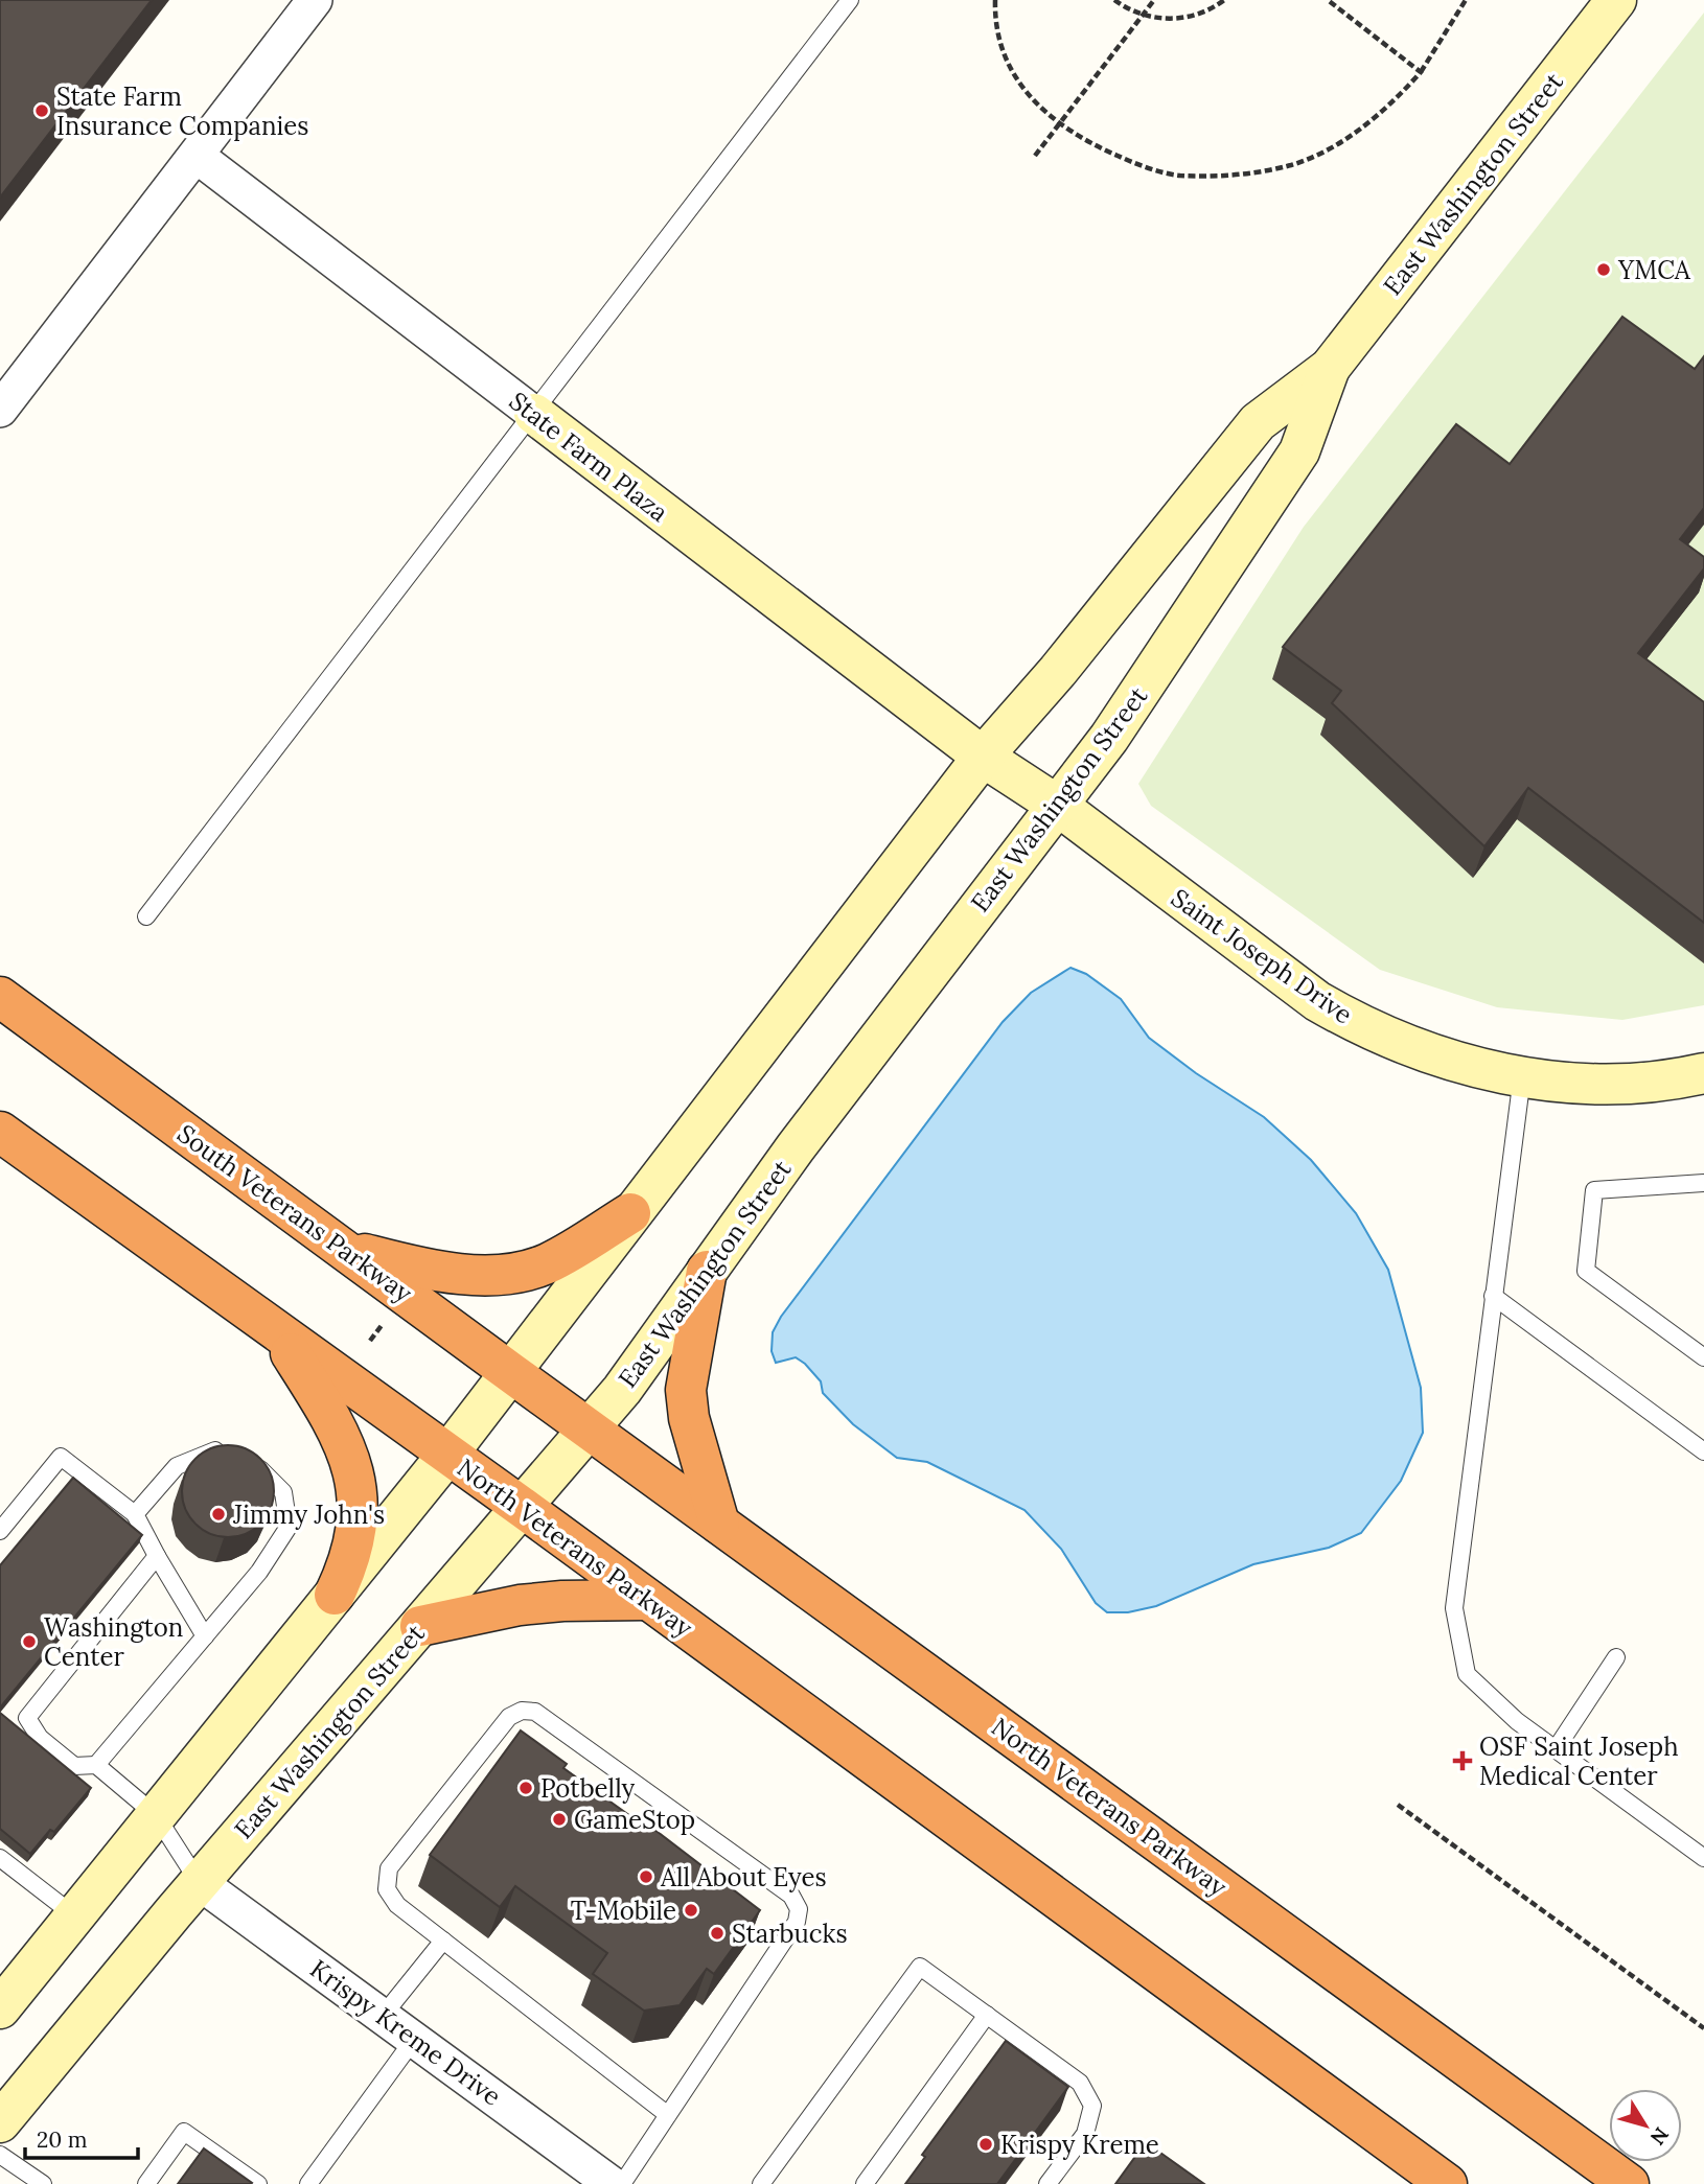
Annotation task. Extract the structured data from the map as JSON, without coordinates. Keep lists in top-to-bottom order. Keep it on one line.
{"streets":{"highway":["South Veterans Parkway","North Veterans Parkway"],"main road":["East Washington Street","State Farm Plaza","Saint Joseph Drive"],"street":["Krispy Kreme Drive"]},"crossings":[["East Washington Street","State Farm Plaza"],["East Washington Street","Saint Joseph Drive"],["East Washington Street","South Veterans Parkway"],["East Washington Street","North Veterans Parkway"],["East Washington Street","Krispy Kreme Drive"],["State Farm Plaza","Saint Joseph Drive"],["South Veterans Parkway","North Veterans Parkway"]],"places":{"other":["State Farm Insurance Companies","YMCA","Jimmy John's","Washington Center","Potbelly","GameStop","All About Eyes","T-Mobile","Starbucks","Krispy Kreme"],"health":["OSF Saint Joseph Medical Center"]},"scale_bar":"20 m","north":"bottom right"}
